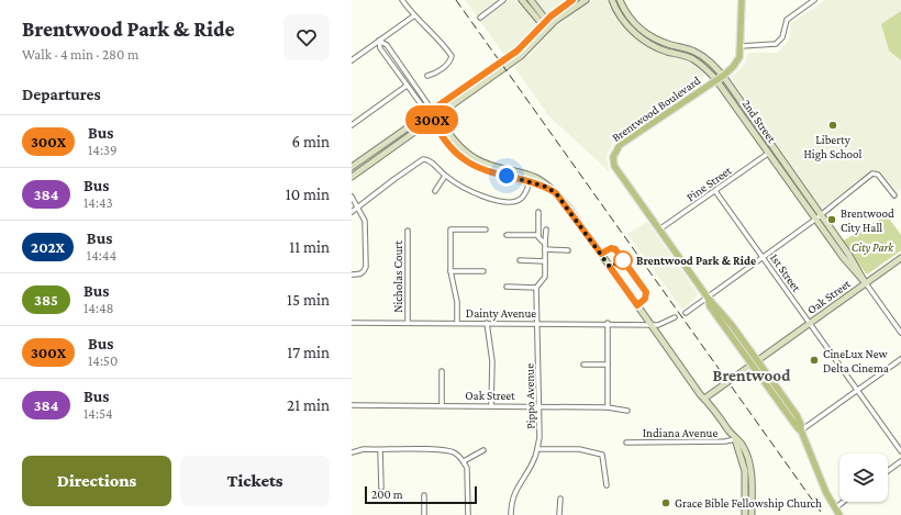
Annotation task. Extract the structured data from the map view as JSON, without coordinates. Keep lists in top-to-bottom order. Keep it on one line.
{"streets":{"main road":["Brentwood Boulevard"],"street":["2nd Street","Pine Street","1st Street","Nicholas Court","Oak Street","Dainty Avenue","Pippo Avenue","Indiana Avenue"]},"crossings":[["Brentwood Boulevard","2nd Street"],["Brentwood Boulevard","Pine Street"],["Brentwood Boulevard","Oak Street"],["2nd Street","Pine Street"],["2nd Street","Oak Street"],["Pine Street","1st Street"],["1st Street","Oak Street"],["Nicholas Court","Dainty Avenue"],["Oak Street","Pippo Avenue"],["Dainty Avenue","Pippo Avenue"]],"districts":["Brentwood"],"parks":["City Park"],"places":["Liberty High School","Brentwood City Hall","Brentwood Park & Ride","CineLux New Delta Cinema","Grace Bible Fellowship Church"],"lines":["bus line 300X"],"scale_bar":"200 m","page":{"heading":[["Brentwood Park & Ride","Walk · 4 min · 280 m"],"Departures"],"on_map":"300X","list":[{"mark":"300X","name":"Bus","note":"14:39","value":"6 min"},{"mark":"384","name":"Bus","note":"14:43","value":"10 min"},{"mark":"202X","name":"Bus","note":"14:44","value":"11 min"},{"mark":"385","name":"Bus","note":"14:48","value":"15 min"},{"mark":"300X","name":"Bus","note":"14:50","value":"17 min"},{"mark":"384","name":"Bus","note":"14:54","value":"21 min"}],"buttons":["Directions","Tickets"],"scale":"200 m"}}
